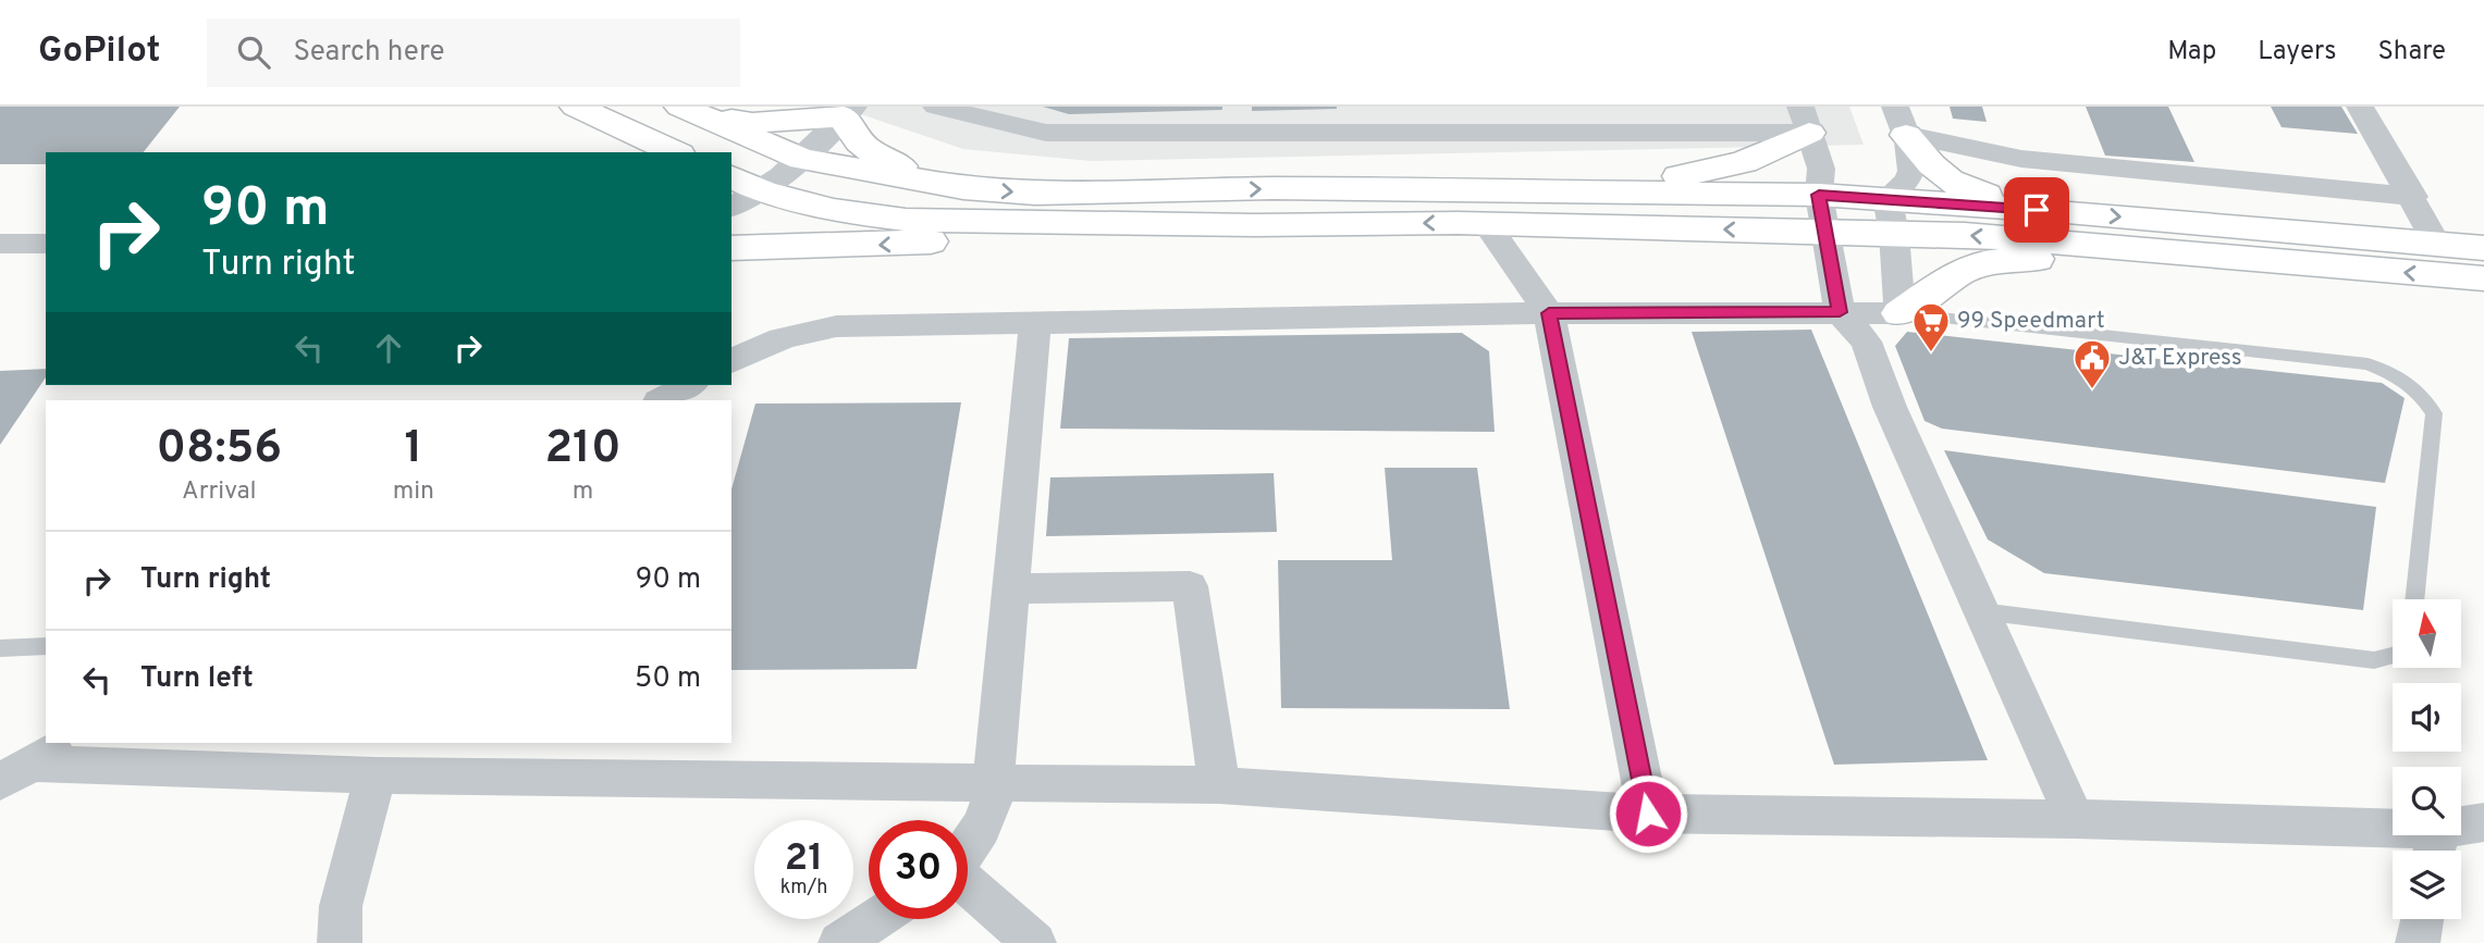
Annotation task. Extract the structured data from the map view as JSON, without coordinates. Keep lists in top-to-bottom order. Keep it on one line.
{"places":{"supermarket":["99 Speedmart"],"public building":["J&T Express"]},"north":"top","page":{"header":"GoPilot","search":"Search here","nav":["Map","Layers","Share"],"turn":["90 m","Turn right"],"eta":["08:56","Arrival","1","min","210","m"],"list":[{"name":"Turn right","value":"90 m"},{"name":"Turn left","value":"50 m"}],"speed":"21 km/h","limit":"30"}}
